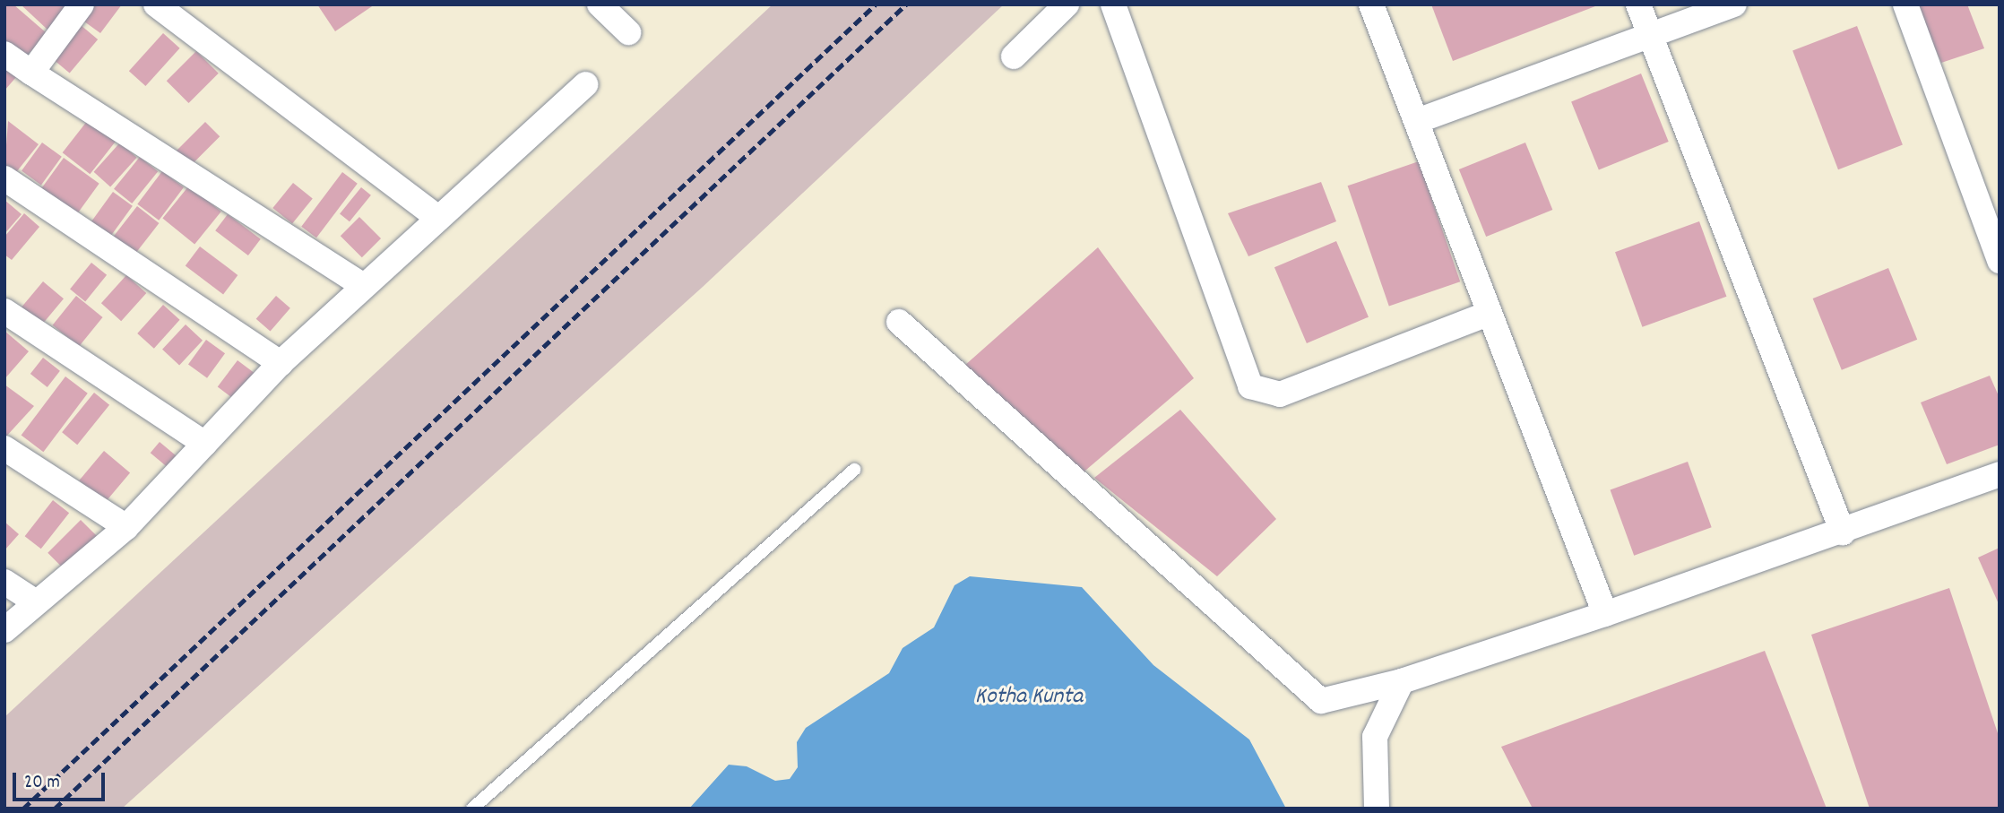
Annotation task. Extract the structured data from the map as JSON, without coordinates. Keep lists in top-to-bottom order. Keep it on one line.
{"water":["Kotha Kunta"],"scale_bar":"20 m"}
